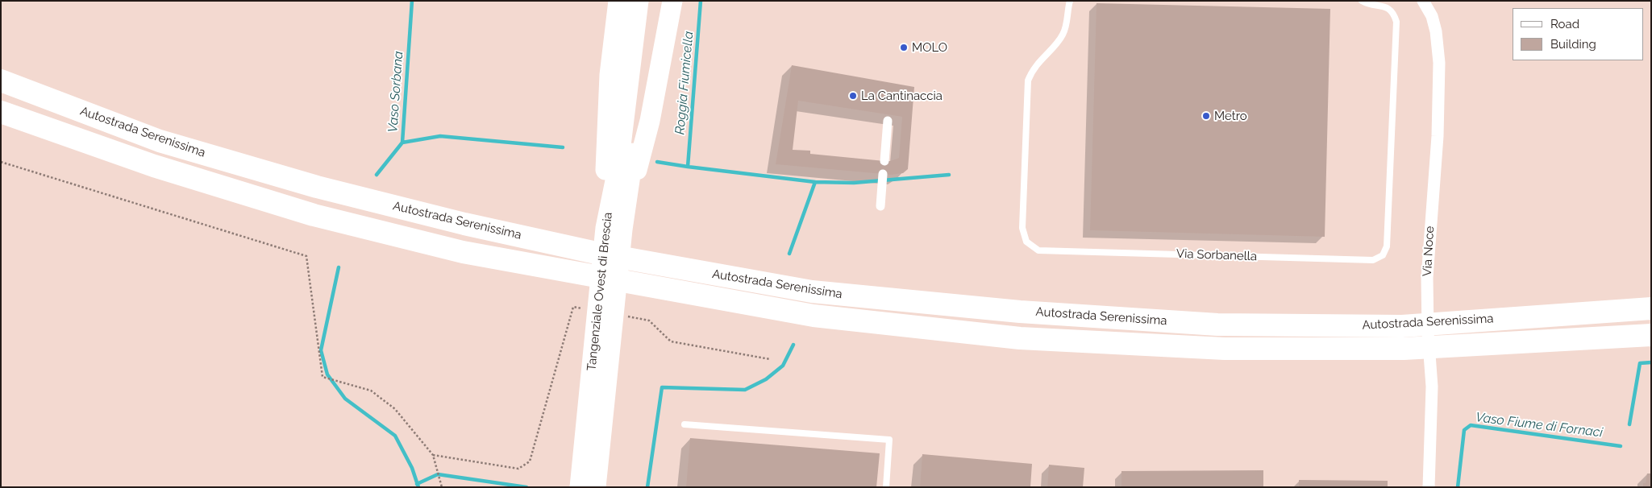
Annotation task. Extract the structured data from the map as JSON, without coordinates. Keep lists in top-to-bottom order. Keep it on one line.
{"streets":{"highway":["Autostrada Serenissima","Tangenziale Ovest di Brescia"],"street":["Via Noce"],"lane":["Via Sorbanella"]},"water":["Roggia Fiumicella","Vaso Sorbana","Vaso Fiume di Fornaci"],"places":["MOLO","La Cantinaccia","Metro"],"legend":["Road","Building"]}
